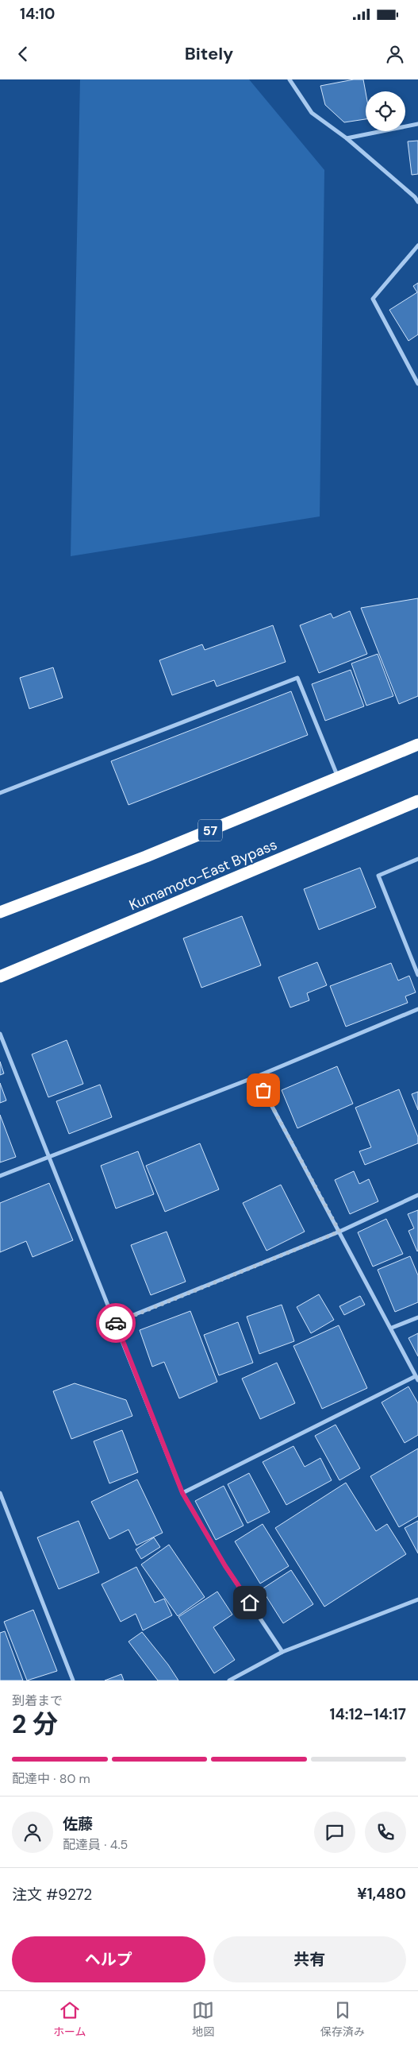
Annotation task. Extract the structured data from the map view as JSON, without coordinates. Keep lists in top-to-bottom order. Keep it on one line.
{"streets":{"highway":["57","Kumamoto-East Bypass"]},"page":{"status":"14:10","header":"Bitely","heading":["2 分","到着まで","14:12–14:17"],"panel":["佐藤","配達員 · 4.5","注文 #9272","¥1,480"],"bar":"配達中 · 80 m","buttons":["ヘルプ","共有"],"tabs":["ホーム","地図","保存済み"]}}
